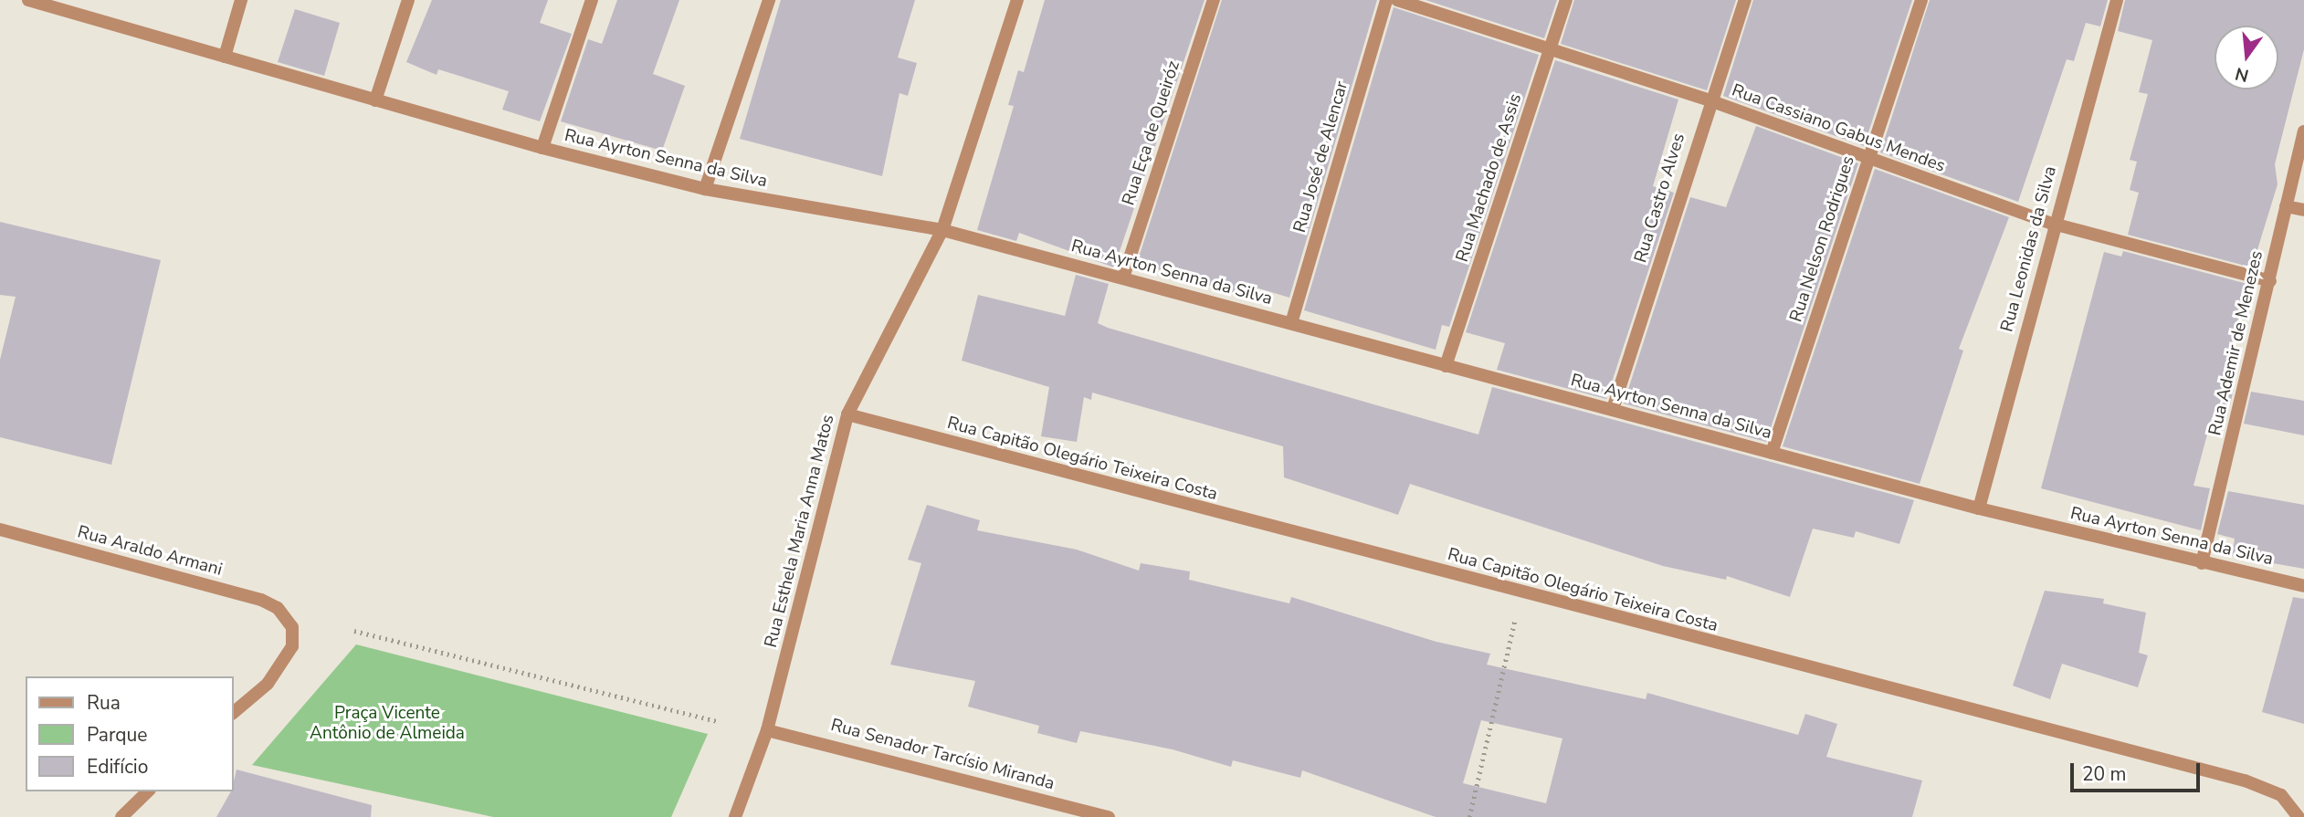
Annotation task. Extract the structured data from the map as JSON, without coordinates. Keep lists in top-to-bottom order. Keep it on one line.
{"streets":{"street":["Rua Cassiano Gabus Mendes","Rua Eça de Queiróz","Rua José de Alencar","Rua Ayrton Senna da Silva","Rua Machado de Assis","Rua Castro Alves","Rua Nelson Rodrigues","Rua Leonidas da Silva","Rua Ademir de Menezes","Rua Capitão Olegário Teixeira Costa","Rua Esthela Maria Anna Matos","Rua Araldo Armani","Rua Senador Tarcísio Miranda"]},"crossings":[["Rua Cassiano Gabus Mendes","Rua Machado de Assis"],["Rua Cassiano Gabus Mendes","Rua Castro Alves"],["Rua Cassiano Gabus Mendes","Rua Nelson Rodrigues"],["Rua Cassiano Gabus Mendes","Rua Leonidas da Silva"],["Rua Cassiano Gabus Mendes","Rua Ademir de Menezes"],["Rua Eça de Queiróz","Rua Ayrton Senna da Silva"],["Rua José de Alencar","Rua Ayrton Senna da Silva"],["Rua Ayrton Senna da Silva","Rua Machado de Assis"],["Rua Ayrton Senna da Silva","Rua Castro Alves"],["Rua Ayrton Senna da Silva","Rua Nelson Rodrigues"],["Rua Ayrton Senna da Silva","Rua Leonidas da Silva"],["Rua Ayrton Senna da Silva","Rua Ademir de Menezes"],["Rua Ayrton Senna da Silva","Rua Esthela Maria Anna Matos"],["Rua Capitão Olegário Teixeira Costa","Rua Esthela Maria Anna Matos"],["Rua Esthela Maria Anna Matos","Rua Senador Tarcísio Miranda"]],"parks":["Praça Vicente Antônio de Almeida"],"legend":["Rua","Parque","Edifício"],"scale_bar":"20 m","north":"bottom"}
